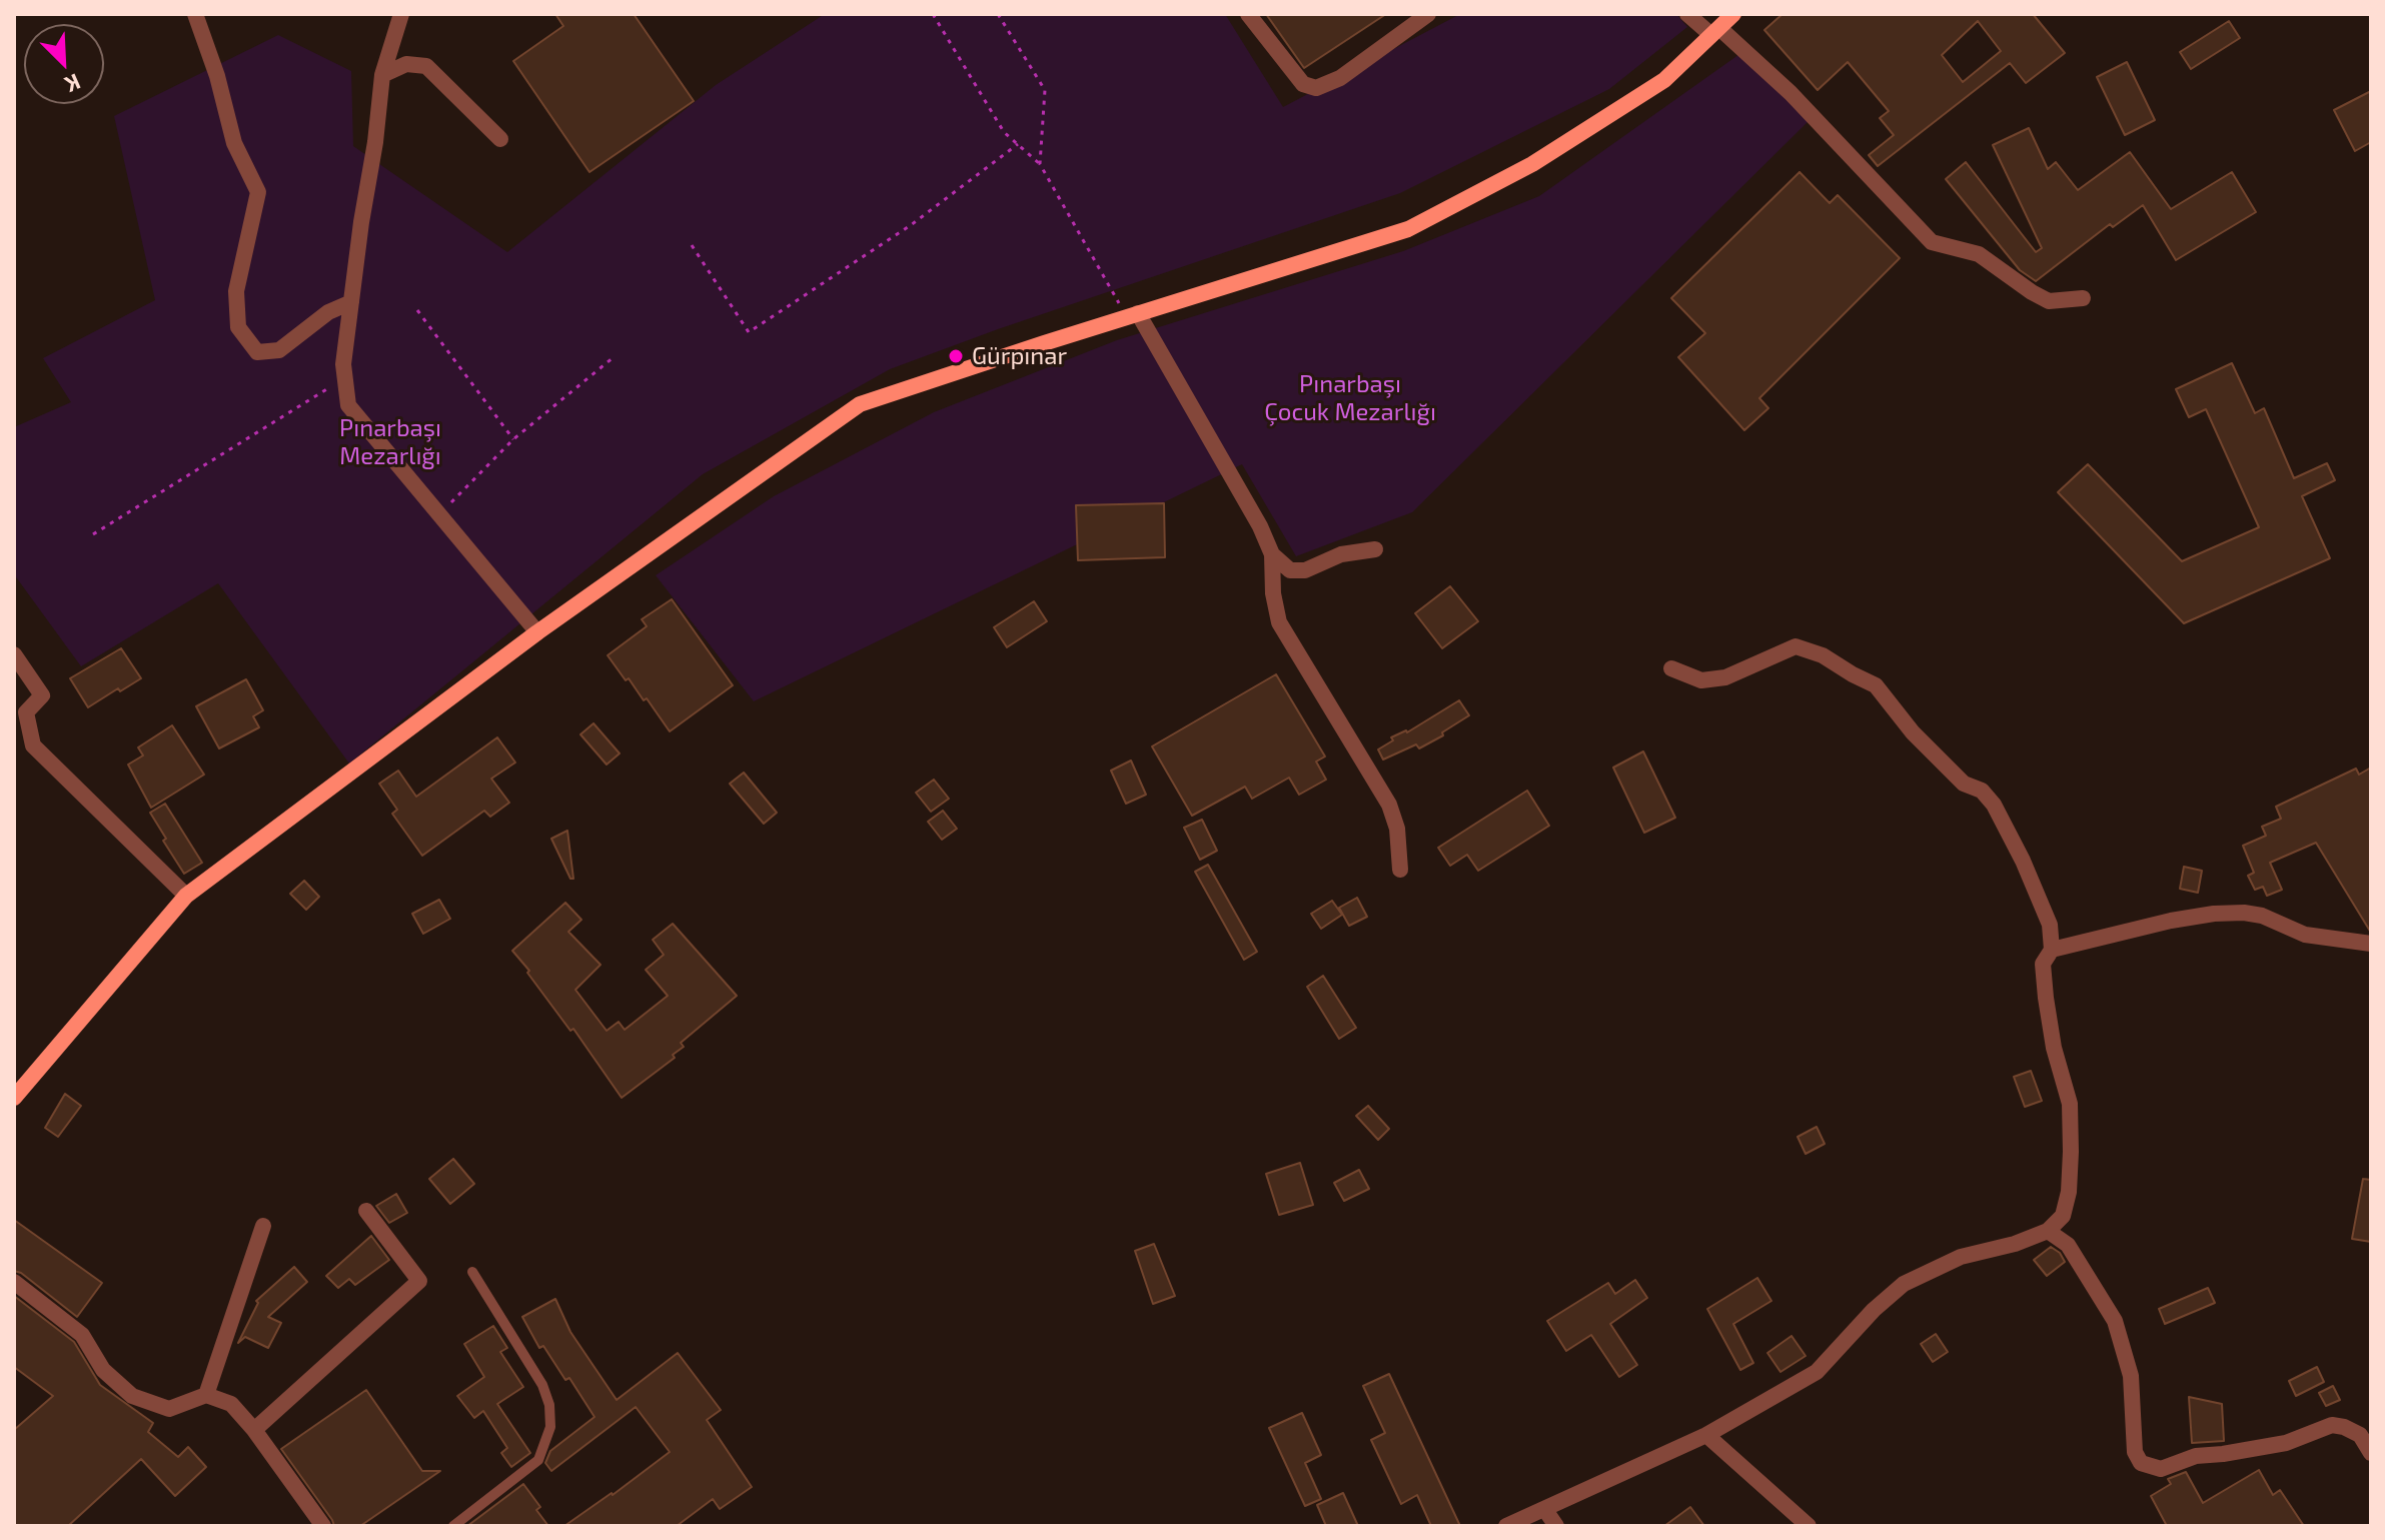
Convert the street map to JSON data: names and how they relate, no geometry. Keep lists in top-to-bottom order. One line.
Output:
{"parks":["Pınarbaşı Çocuk Mezarlığı","Pınarbaşı Mezarlığı"],"places":["Gürpınar"],"north":"bottom right"}
